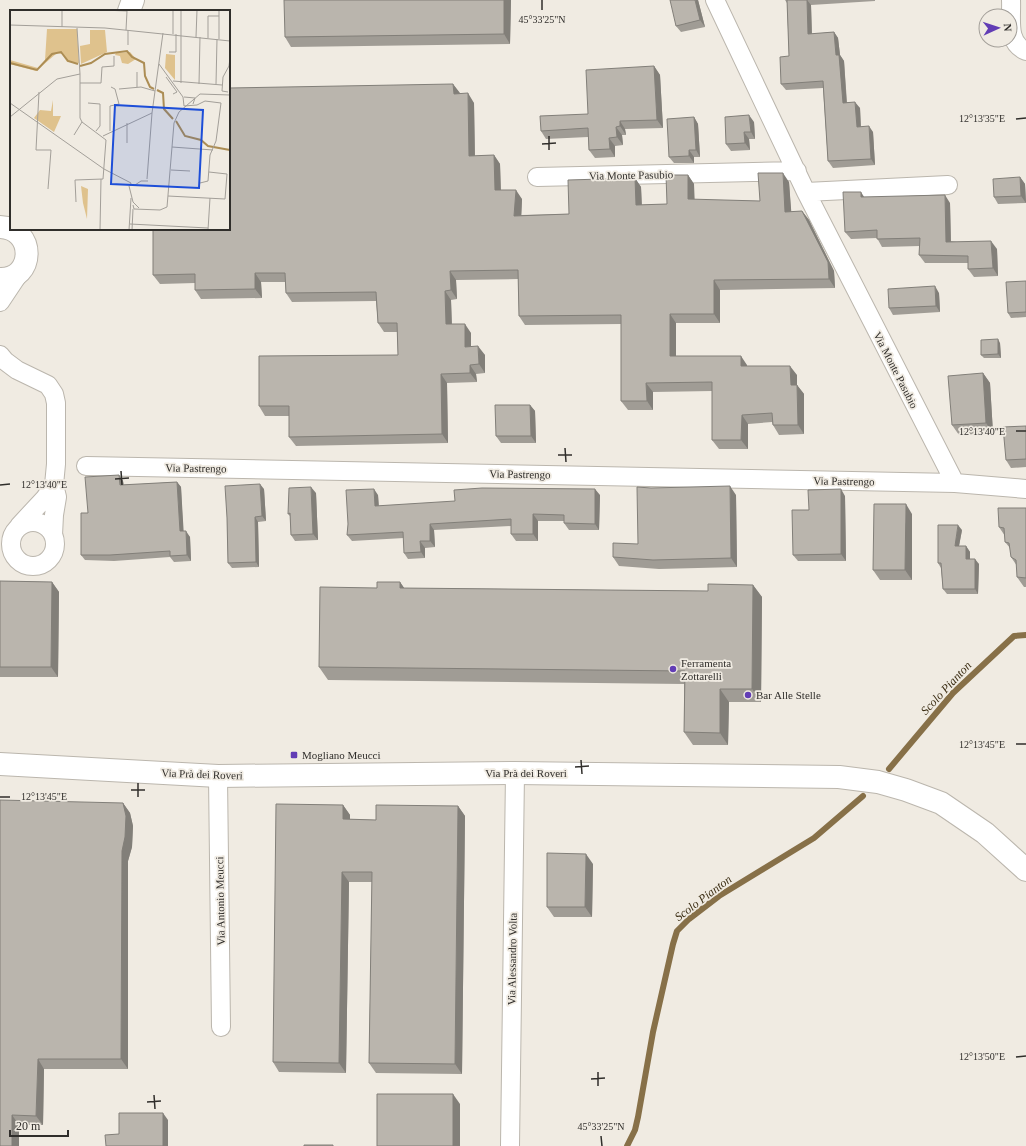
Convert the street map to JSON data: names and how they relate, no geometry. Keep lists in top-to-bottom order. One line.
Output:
{"streets":{"main road":["Via Prà dei Roveri"],"street":["Via Monte Pasubio","Via Pastrengo","Via Antonio Meucci","Via Alessandro Volta"]},"crossings":[["Via Monte Pasubio","Via Pastrengo"],["Via Prà dei Roveri","Via Antonio Meucci"],["Via Prà dei Roveri","Via Alessandro Volta"]],"water":["Scolo Pianton"],"places":{"other":["Ferramenta Zottarelli","Bar Alle Stelle"],"transit":["Mogliano Meucci"]},"scale_bar":"20 m","north":"right","coordinates":["45°33'25\"N","12°13'35\"E","12°13'40\"E","12°13'45\"E","12°13'50\"E"]}
